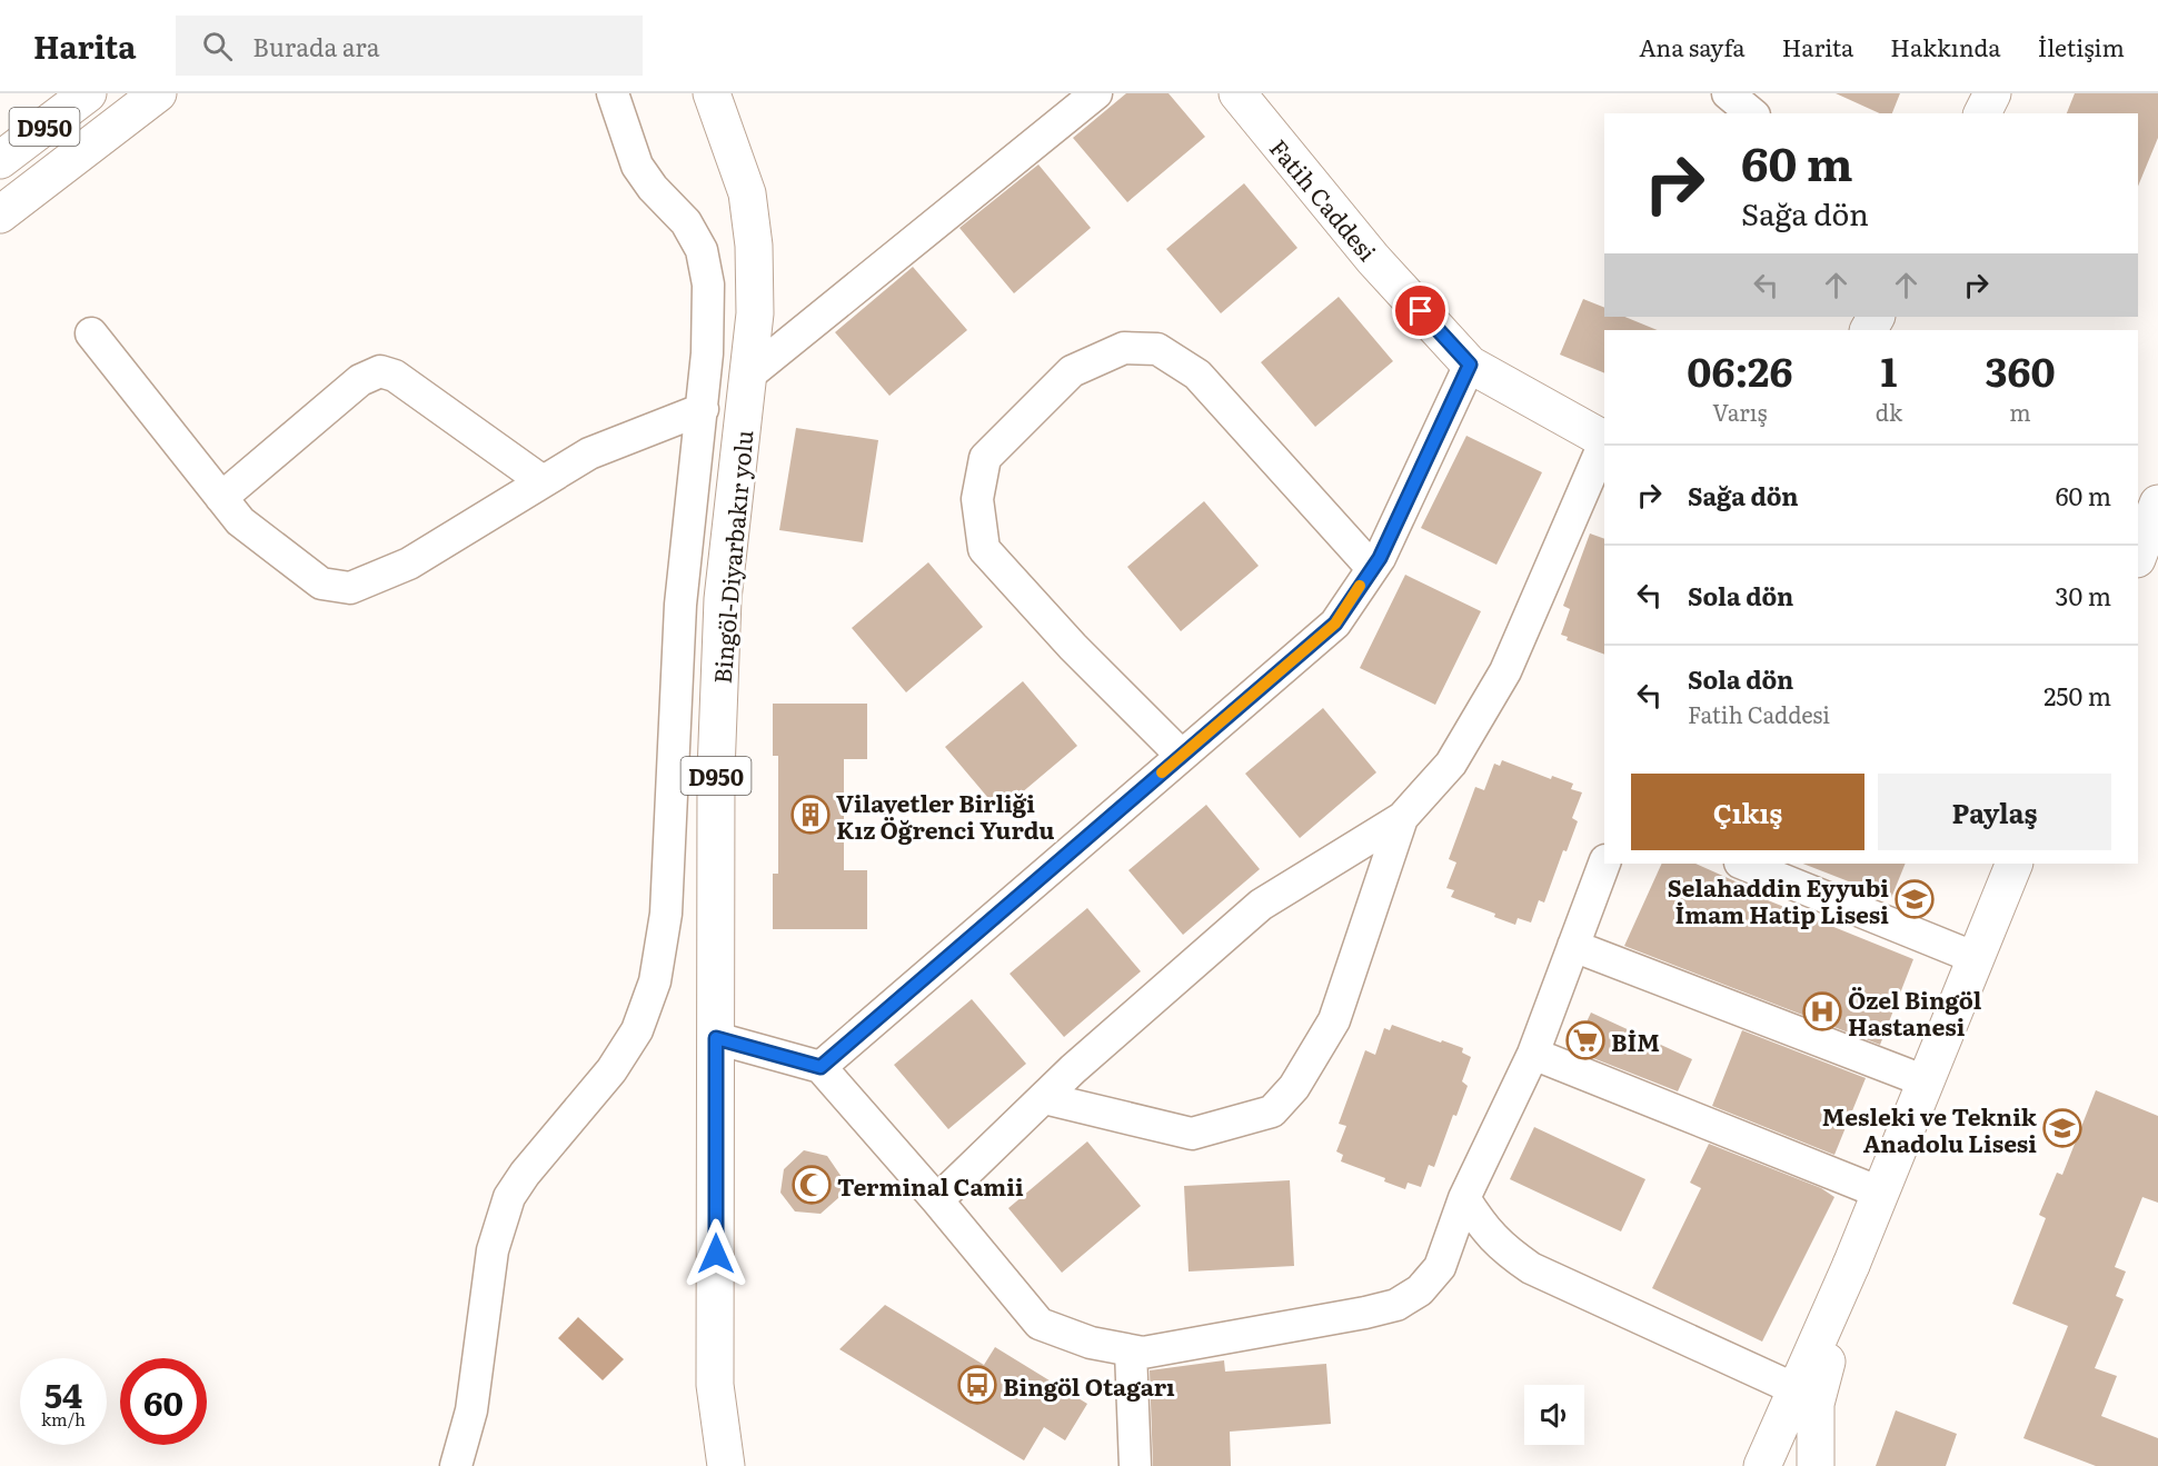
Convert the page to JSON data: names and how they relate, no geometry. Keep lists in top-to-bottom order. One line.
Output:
{"streets":{"main road":["D950","Fatih Caddesi","Bingöl-Diyarbakır yolu"]},"places":{"building":["Vilayetler Birliği Kız Öğrenci Yurdu"],"school or university":["Selahaddin Eyyubi İmam Hatip Lisesi","Mesleki ve Teknik Anadolu Lisesi"],"hospital":["Özel Bingöl Hastanesi"],"supermarket":["BİM"],"mosque":["Terminal Camii"],"bus stop":["Bingöl Otagarı"]},"page":{"header":"Harita","search":"Burada ara","nav":["Ana sayfa","Harita","Hakkında","İletişim"],"turn":["60 m","Sağa dön"],"eta":["06:26","Varış","1","dk","360","m"],"list":[{"name":"Sağa dön","value":"60 m"},{"name":"Sola dön","value":"30 m"},{"name":"Sola dön","note":"Fatih Caddesi","value":"250 m"}],"buttons":["Çıkış","Paylaş"],"speed":"54 km/h","limit":"60"}}
